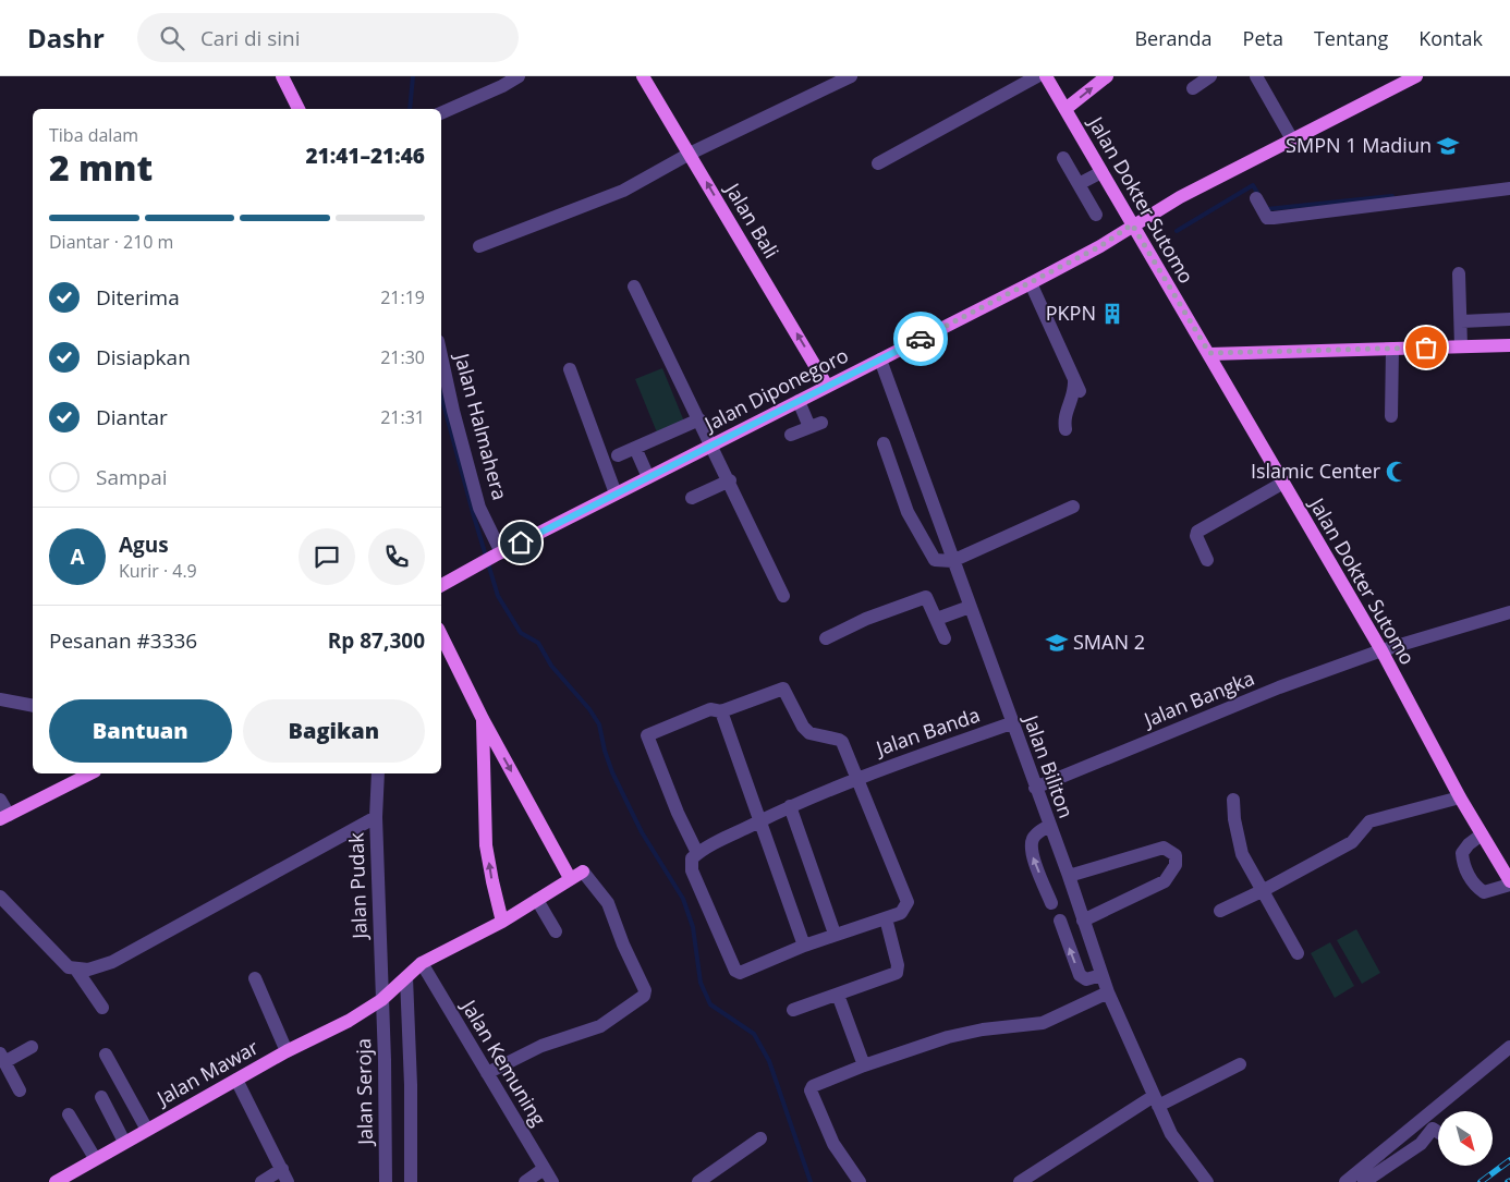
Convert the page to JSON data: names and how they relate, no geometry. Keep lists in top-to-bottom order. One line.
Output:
{"streets":{"main road":["Jalan Dokter Sutomo","Jalan Bali","Jalan Diponegoro","Jalan Mawar"],"street":["Jalan Halmahera","Jalan Bangka","Jalan Banda","Jalan Biliton","Jalan Pudak","Jalan Kemuning","Jalan Seroja"]},"crossings":[["Jalan Dokter Sutomo","Jalan Diponegoro"],["Jalan Dokter Sutomo","Jalan Bangka"],["Jalan Bali","Jalan Diponegoro"],["Jalan Diponegoro","Jalan Halmahera"],["Jalan Diponegoro","Jalan Biliton"],["Jalan Bangka","Jalan Biliton"],["Jalan Banda","Jalan Biliton"],["Jalan Pudak","Jalan Mawar"],["Jalan Pudak","Jalan Seroja"],["Jalan Kemuning","Jalan Mawar"],["Jalan Mawar","Jalan Seroja"]],"one_way":["Jalan Bali"],"places":{"school or university":["SMPN 1 Madiun","SMAN 2"],"building":["PKPN"],"mosque":["Islamic Center"]},"north":"bottom right","page":{"header":"Dashr","search":"Cari di sini","nav":["Beranda","Peta","Tentang","Kontak"],"heading":["2 mnt","Tiba dalam","21:41–21:46"],"panel":["Agus","Kurir · 4.9","Pesanan #3336","Rp 87,300"],"bar":"Diantar · 210 m","list":[["Diterima","21:19"],["Disiapkan","21:30"],["Diantar","21:31"],"Sampai"],"round":"A","buttons":["Bantuan","Bagikan"]}}
